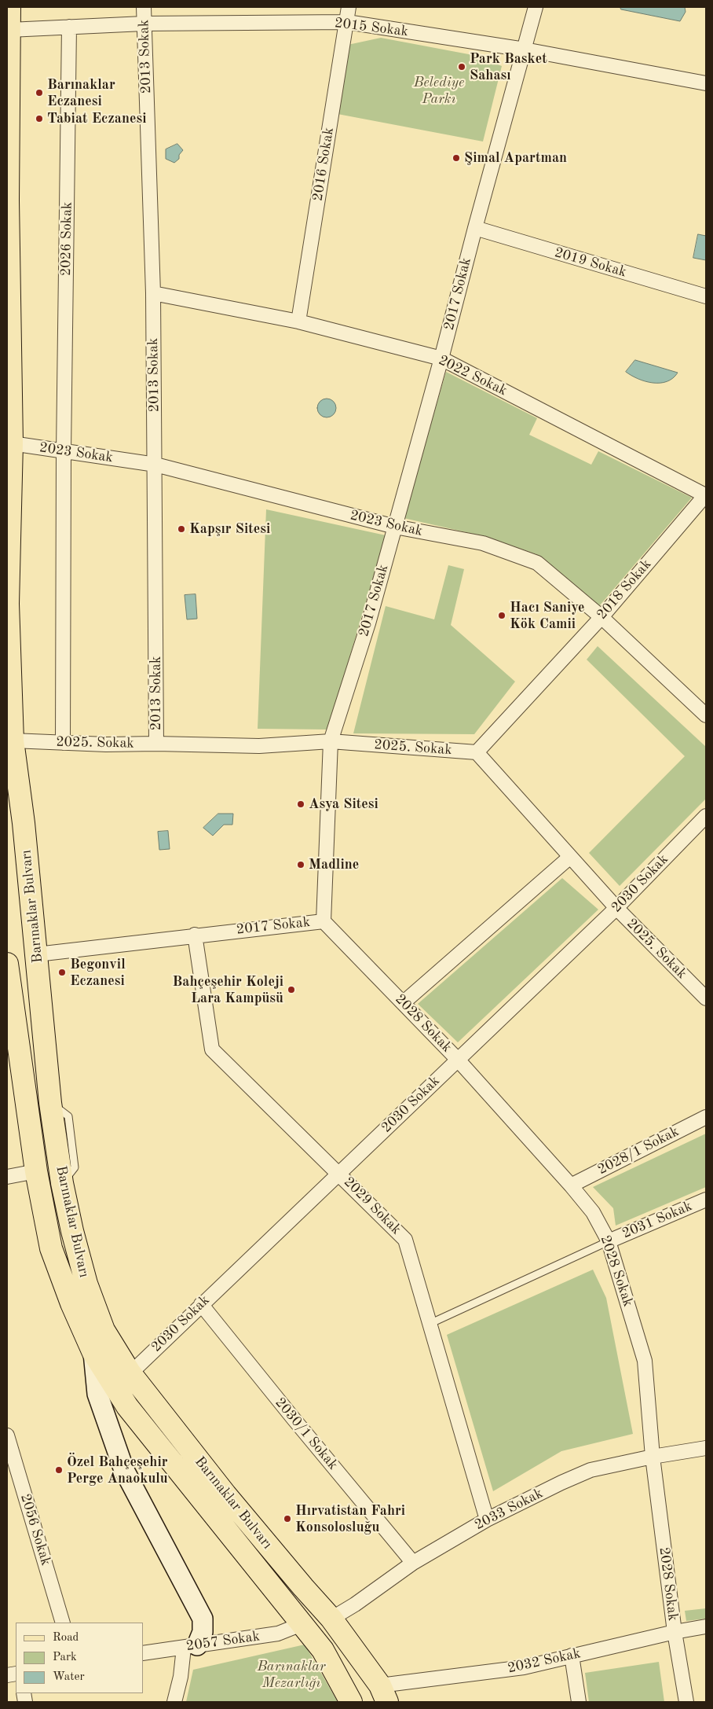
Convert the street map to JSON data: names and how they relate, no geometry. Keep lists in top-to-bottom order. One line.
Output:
{"streets":{"main road":["Barınaklar Bulvarı"],"street":["2015 Sokak","2013 Sokak","2016 Sokak","2026 Sokak","2019 Sokak","2017 Sokak","2022 Sokak","2023 Sokak","2018 Sokak","2025. Sokak","2030 Sokak","2028 Sokak","2028/1 Sokak","2029 Sokak","2031 Sokak","2030/1 Sokak","2033 Sokak","2056 Sokak","2057 Sokak","2032 Sokak"]},"crossings":[["2015 Sokak","2013 Sokak"],["2015 Sokak","2016 Sokak"],["2015 Sokak","2026 Sokak"],["2015 Sokak","2017 Sokak"],["2015 Sokak","Barınaklar Bulvarı"],["2013 Sokak","2022 Sokak"],["2013 Sokak","2023 Sokak"],["2013 Sokak","2025. Sokak"],["2016 Sokak","2022 Sokak"],["2026 Sokak","2023 Sokak"],["2026 Sokak","2025. Sokak"],["2019 Sokak","2017 Sokak"],["2017 Sokak","2022 Sokak"],["2017 Sokak","2023 Sokak"],["2017 Sokak","2025. Sokak"],["2017 Sokak","Barınaklar Bulvarı"],["2017 Sokak","2028 Sokak"],["2017 Sokak","2029 Sokak"],["2022 Sokak","2018 Sokak"],["2023 Sokak","2018 Sokak"],["2023 Sokak","Barınaklar Bulvarı"],["2018 Sokak","2025. Sokak"],["2025. Sokak","2030 Sokak"],["2025. Sokak","Barınaklar Bulvarı"],["2030 Sokak","Barınaklar Bulvarı"],["2030 Sokak","2028 Sokak"],["2030 Sokak","2029 Sokak"],["2030 Sokak","2030/1 Sokak"],["Barınaklar Bulvarı","2033 Sokak"],["Barınaklar Bulvarı","2057 Sokak"],["Barınaklar Bulvarı","2032 Sokak"],["2028 Sokak","2028/1 Sokak"],["2028 Sokak","2031 Sokak"],["2028 Sokak","2033 Sokak"],["2028 Sokak","2032 Sokak"],["2029 Sokak","2033 Sokak"],["2030/1 Sokak","2033 Sokak"]],"parks":["Belediye Parkı","Barınaklar Mezarlığı"],"places":["Park Basket Sahası","Barınaklar Eczanesi","Tabiat Eczanesi","Şimal Apartman","Kapşır Sitesi","Hacı Saniye Kök Camii","Asya Sitesi","Madline","Begonvil Eczanesi","Bahçeşehir Koleji Lara Kampüsü","Özel Bahçeşehir Perge Anaokulu","Hırvatistan Fahri Konsolosluğu"],"legend":["Road","Park","Water"]}
